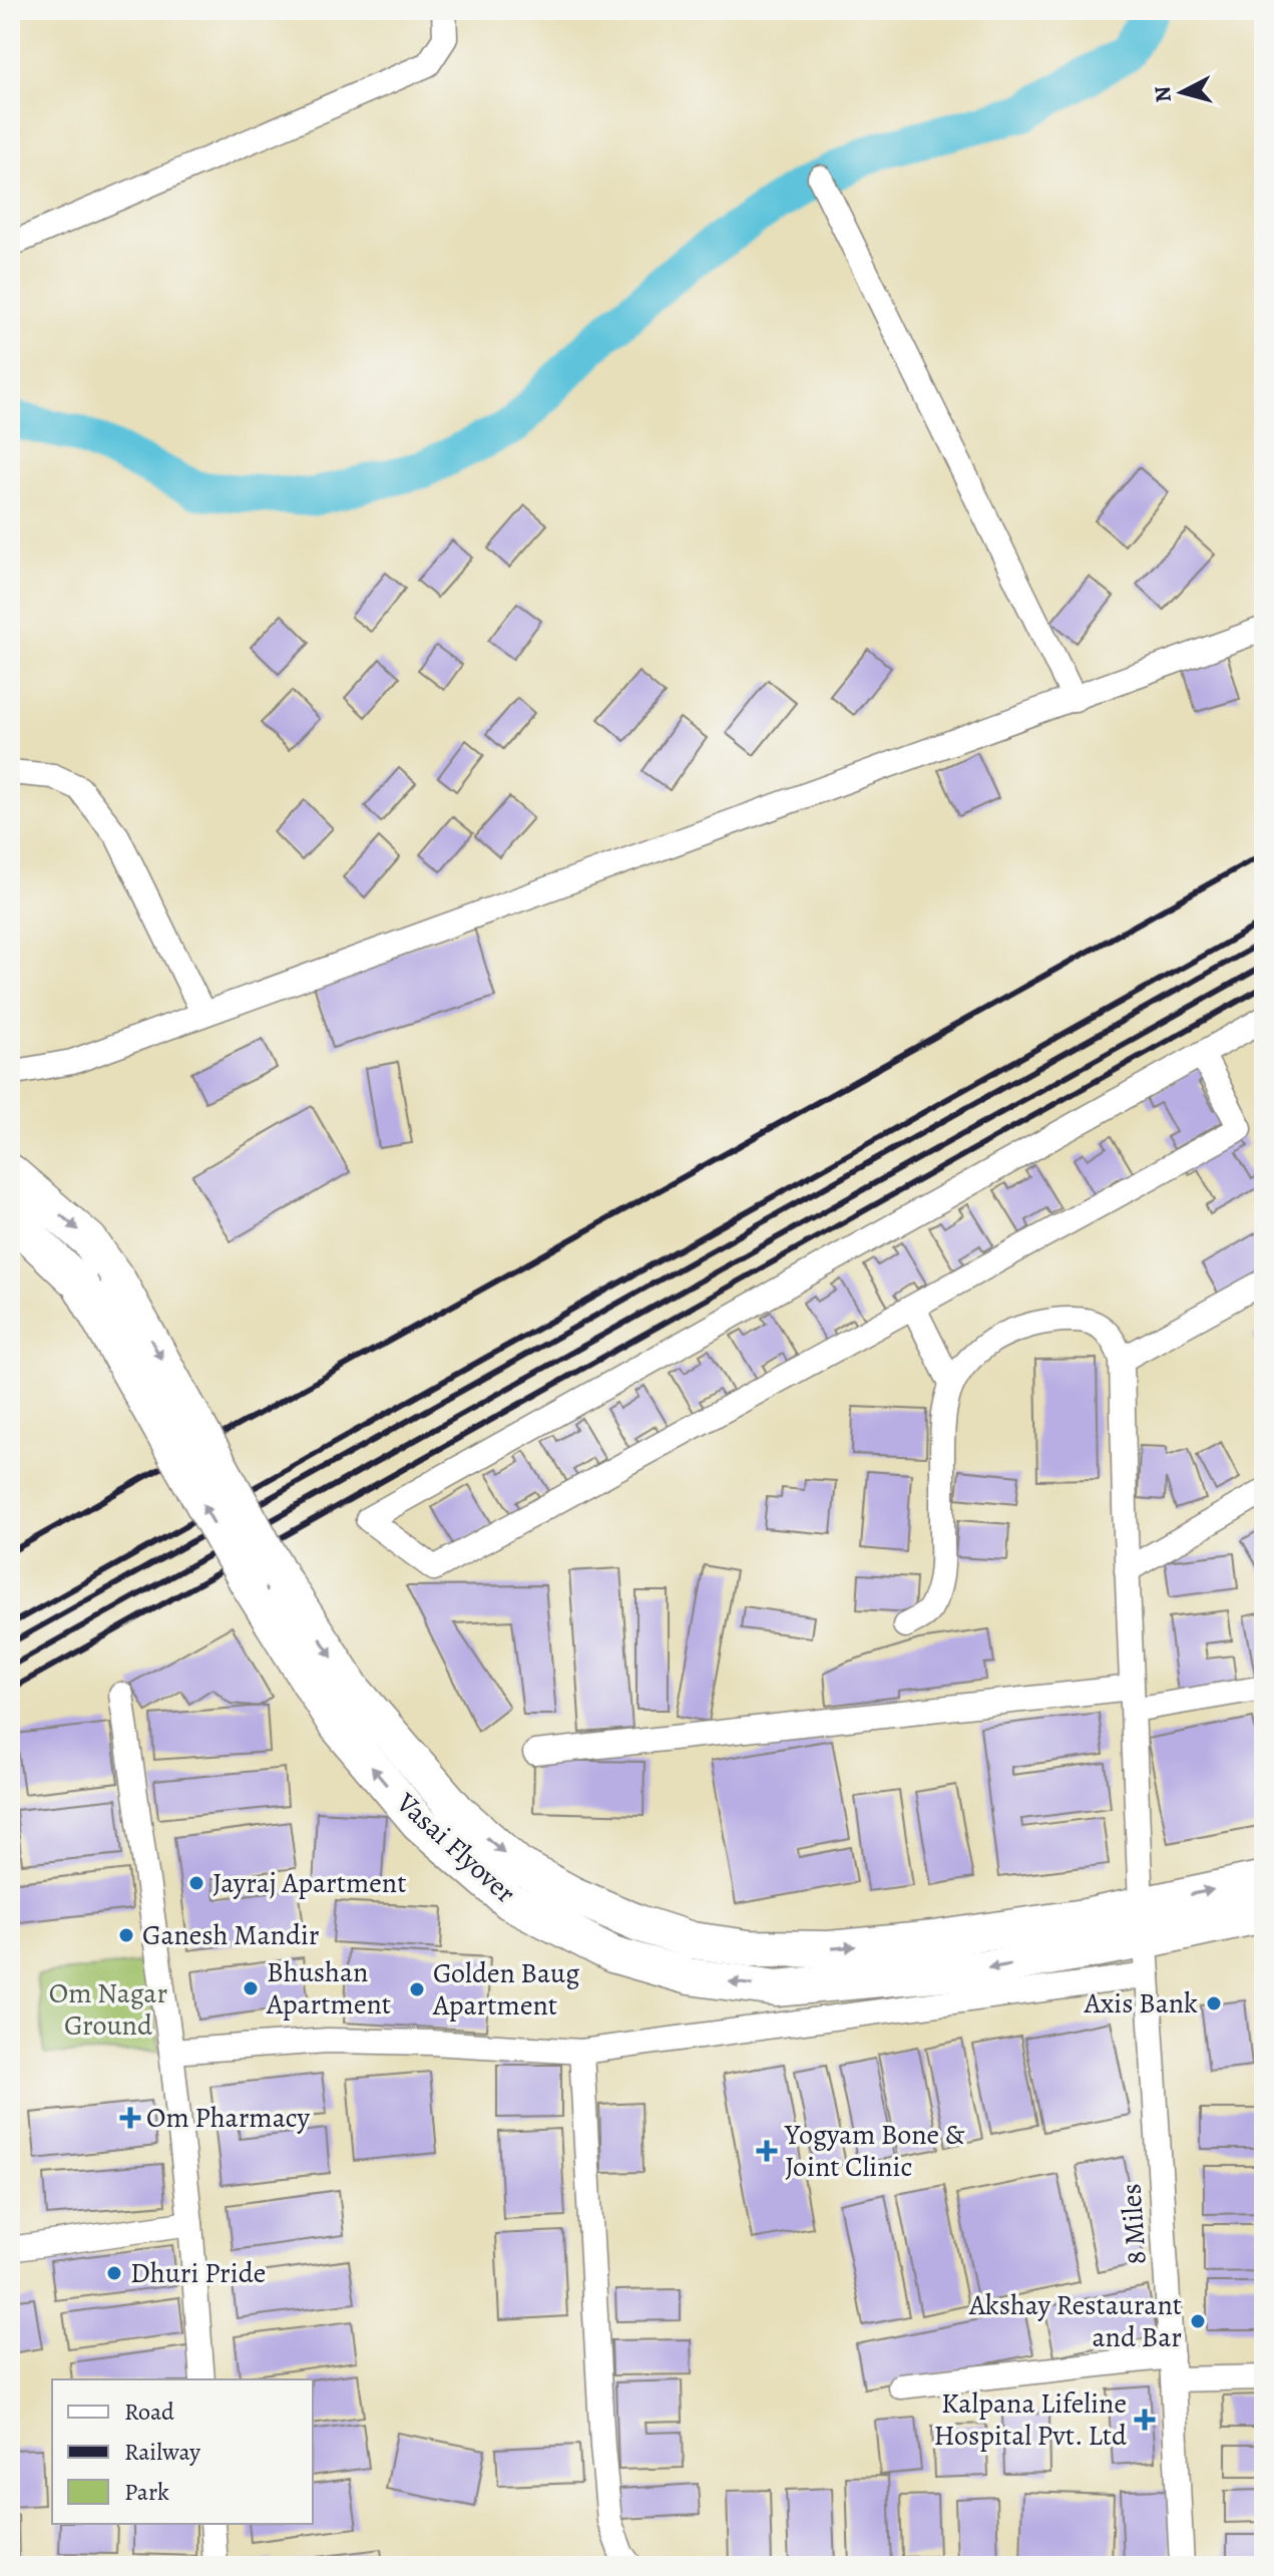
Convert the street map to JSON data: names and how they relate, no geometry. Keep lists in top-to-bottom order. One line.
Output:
{"streets":{"main road":["Vasai Flyover"],"street":["8 Miles"]},"crossings":[["Vasai Flyover","8 Miles"]],"parks":["Om Nagar Ground"],"places":{"other":["Jayraj Apartment","Ganesh Mandir","Bhushan Apartment","Golden Baug Apartment","Axis Bank","Dhuri Pride","Akshay Restaurant and Bar"],"health":["Om Pharmacy","Yogyam Bone & Joint Clinic","Kalpana Lifeline Hospital Pvt. Ltd"]},"legend":["Road","Railway","Park"],"north":"left"}
